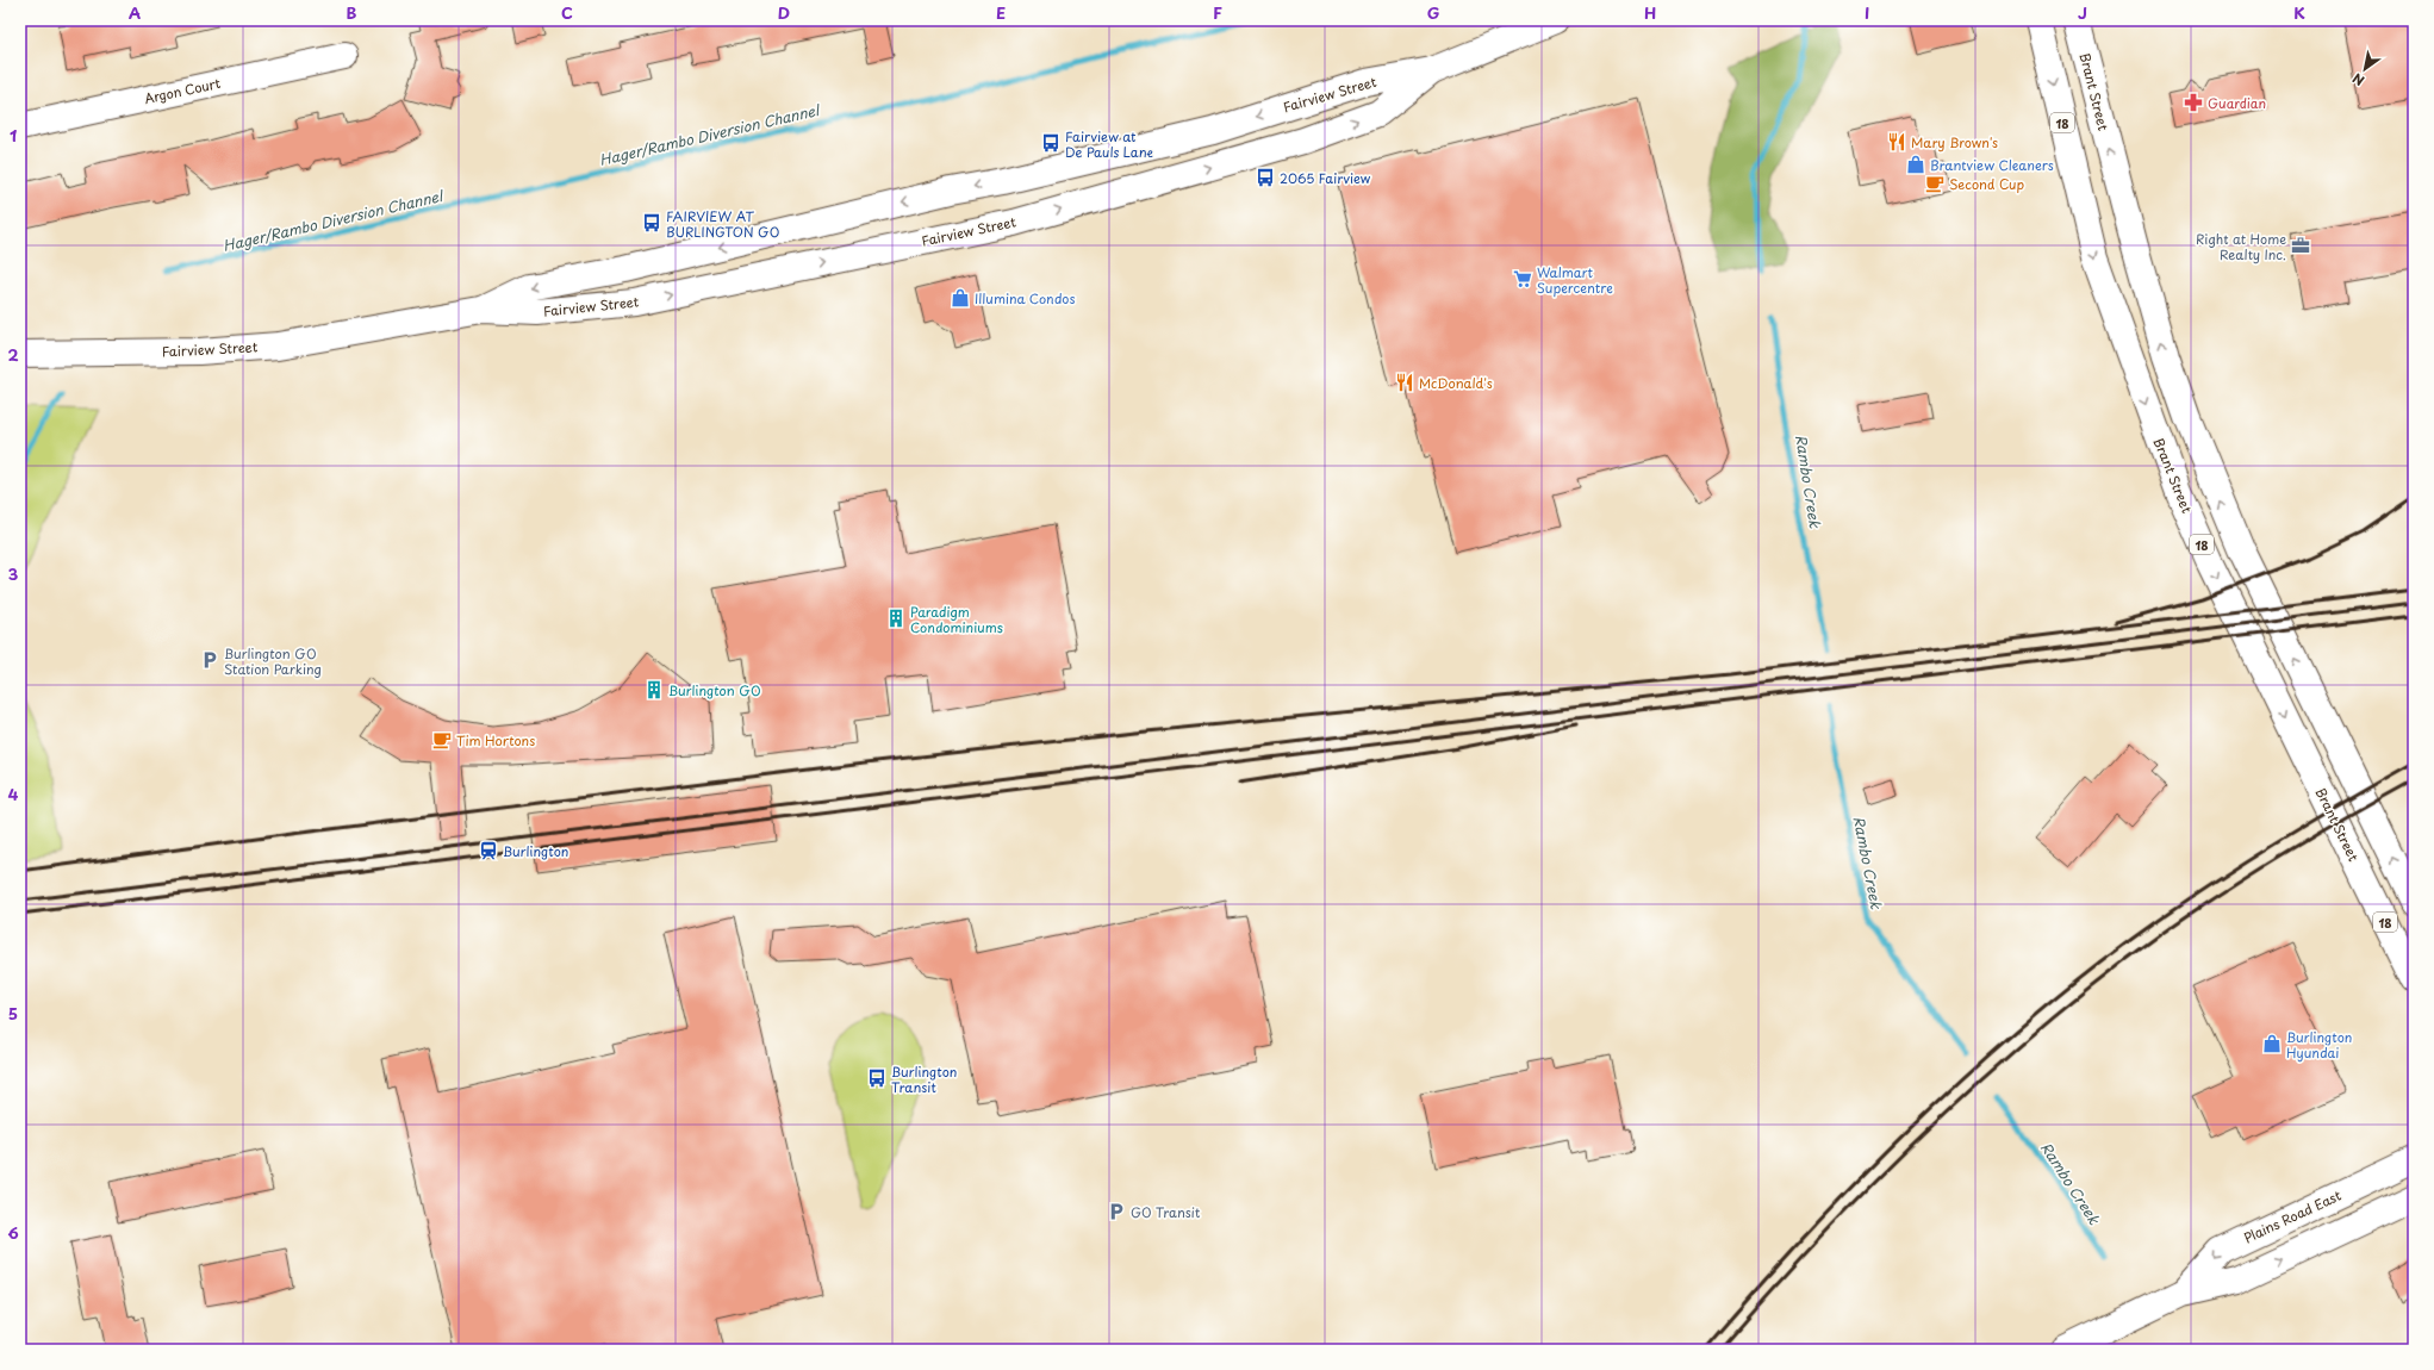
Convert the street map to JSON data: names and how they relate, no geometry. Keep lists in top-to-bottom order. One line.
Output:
{"streets":{"main road":["Argon Court","Brant Street","Fairview Street","18","Plains Road East"]},"water":["Hager/Rambo Diversion Channel","Rambo Creek"],"places":{"pharmacy":["Guardian"],"restaurant":["Mary Brown's","McDonald's"],"bus stop":["Fairview at De Pauls Lane","2065 Fairview","FAIRVIEW AT BURLINGTON GO","Burlington Transit"],"shop":["Brantview Cleaners","Illumina Condos","Burlington Hyundai"],"cafe":["Second Cup","Tim Hortons"],"office":["Right at Home Realty Inc."],"supermarket":["Walmart Supercentre"],"building":["Paradigm Condominiums","Burlington GO"],"parking":["Burlington GO Station Parking","GO Transit"],"station":["Burlington"]},"north":"bottom left","grid":{"columns":["A","B","C","D","E","F","G","H","I","J","K"],"rows":["1","2","3","4","5","6"]}}
